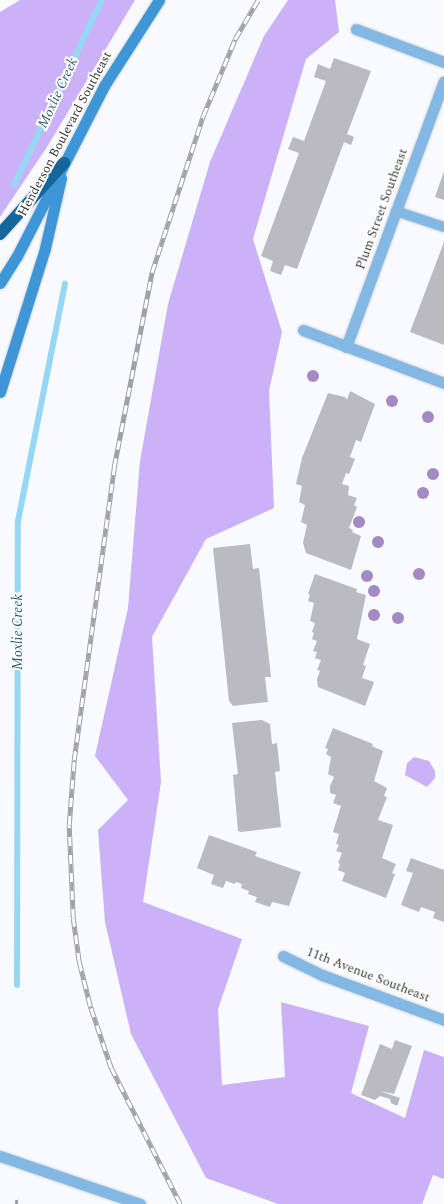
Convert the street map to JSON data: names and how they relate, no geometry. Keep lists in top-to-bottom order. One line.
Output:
{"streets":{"main road":["Henderson Boulevard Southeast"],"street":["Plum Street Southeast","11th Avenue Southeast"]},"water":["Moxlie Creek"]}
